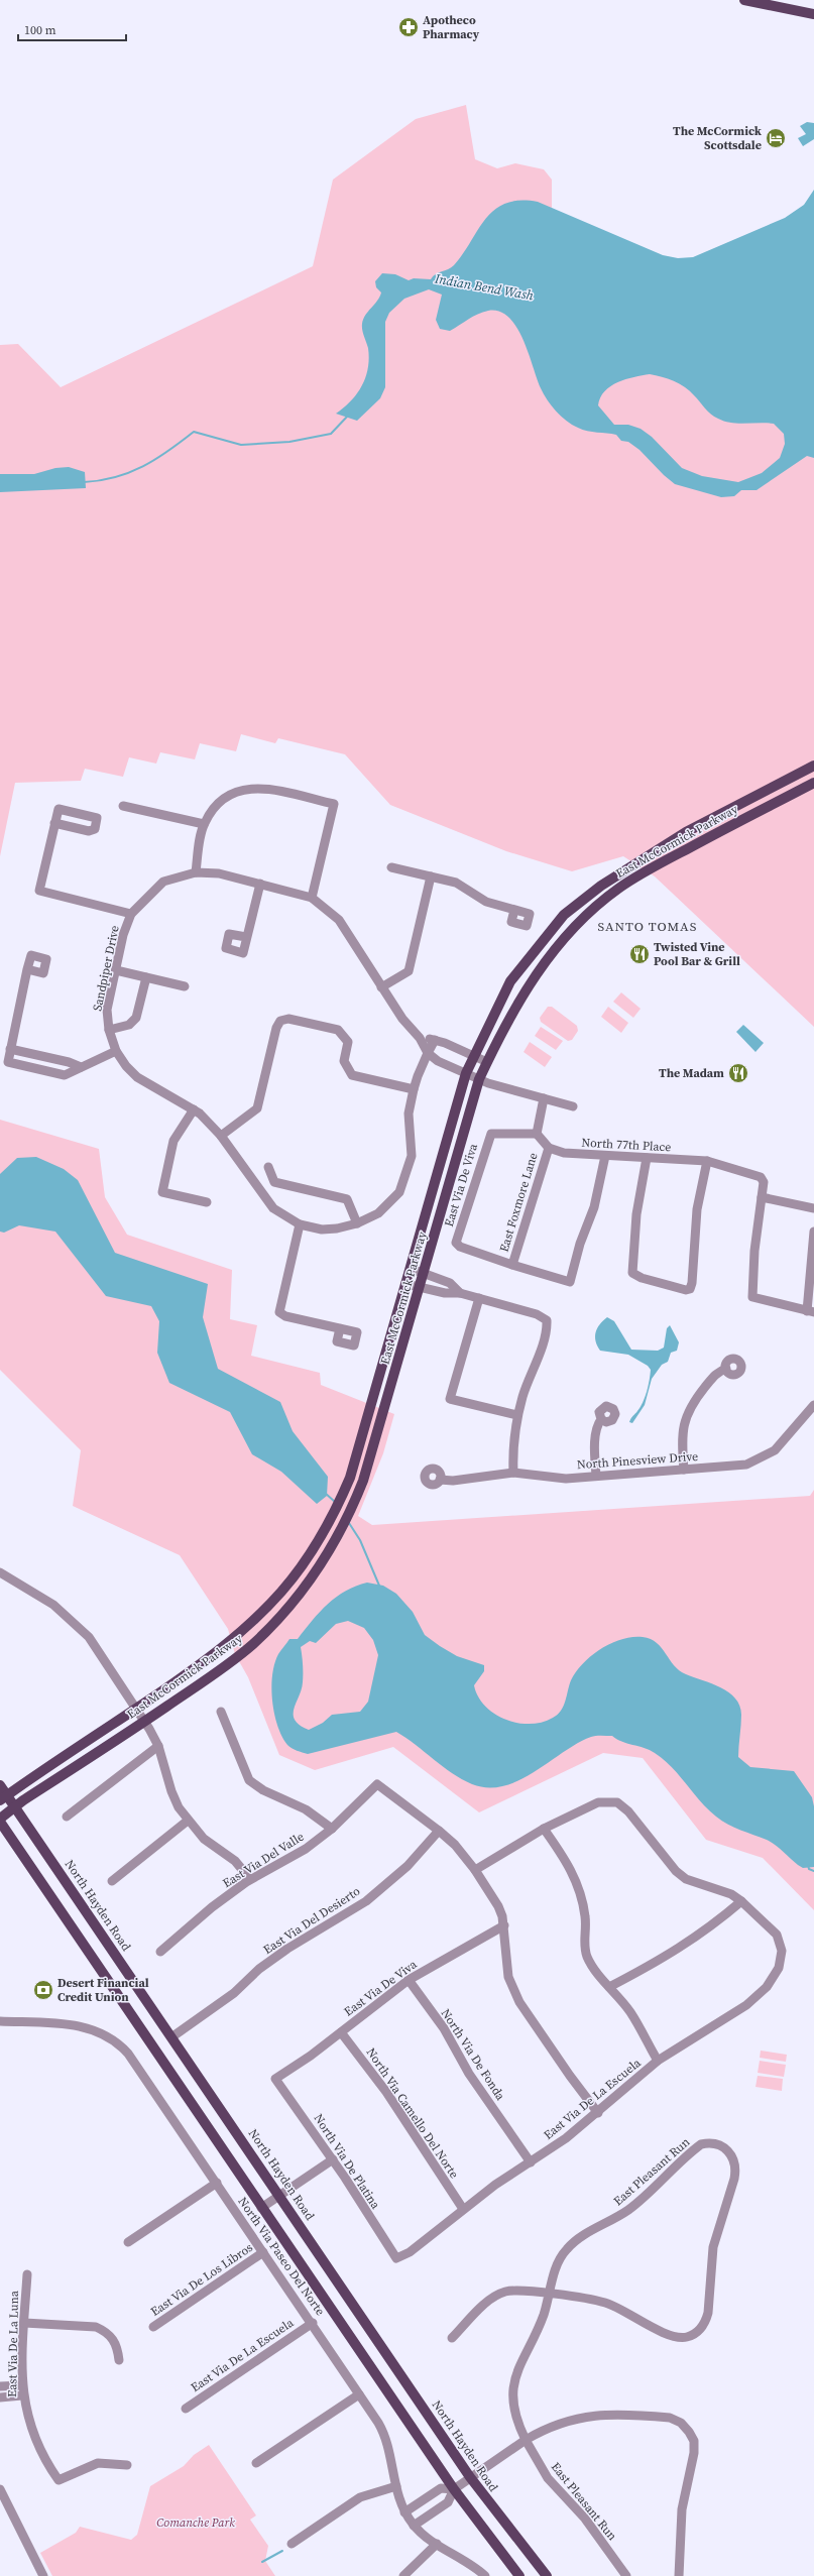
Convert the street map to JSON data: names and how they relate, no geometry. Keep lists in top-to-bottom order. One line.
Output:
{"streets":{"main road":["East McCormick Parkway","North Hayden Road"],"street":["Sandpiper Drive","North 77th Place","East Via De Viva","East Foxmore Lane","North Pinesview Drive","East Via Del Valle","East Via Del Desierto","North Via De Fonda","East Via De La Escuela","North Via Camello Del Norte","North Via De Platina","East Pleasant Run","North Via Paseo Del Norte","East Via De Los Libros","East Via De La Luna"]},"crossings":[["East McCormick Parkway","Sandpiper Drive"],["East McCormick Parkway","North Hayden Road"],["North 77th Place","East Foxmore Lane"],["East Via De Viva","East Foxmore Lane"],["East Via De Viva","North Via De Fonda"],["East Via De Viva","North Via Camello Del Norte"],["East Via De Viva","North Via De Platina"],["East Via Del Valle","East Via Del Desierto"],["North Hayden Road","East Via Del Desierto"],["North Via De Fonda","East Via De La Escuela"],["East Via De La Escuela","North Via Camello Del Norte"],["East Via De La Escuela","North Via De Platina"],["East Via De La Escuela","North Via Paseo Del Norte"],["North Via Paseo Del Norte","East Via De Los Libros"]],"districts":["SANTO TOMAS"],"water":["Indian Bend Wash"],"parks":["Comanche Park"],"places":{"pharmacy":["Apotheco Pharmacy"],"hotel":["The McCormick Scottsdale"],"restaurant":["Twisted Vine Pool Bar & Grill","The Madam"],"bank":["Desert Financial Credit Union"]},"scale_bar":"100 m"}
